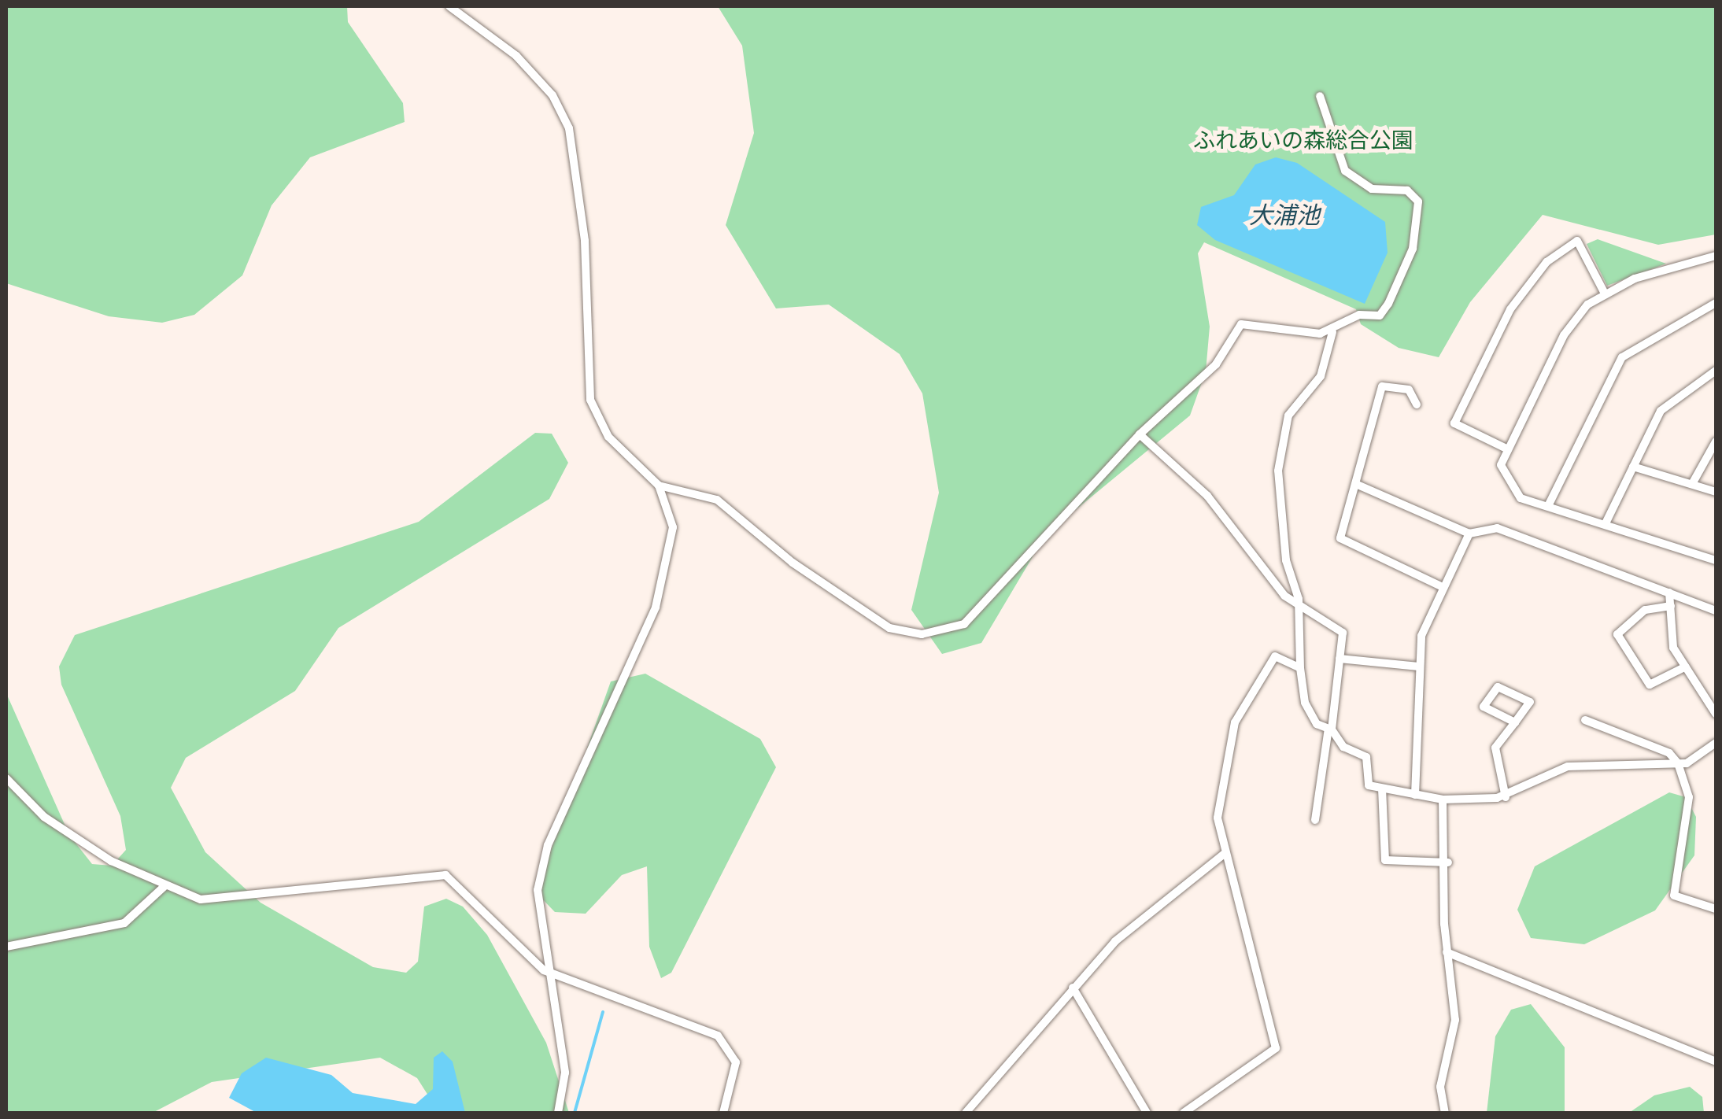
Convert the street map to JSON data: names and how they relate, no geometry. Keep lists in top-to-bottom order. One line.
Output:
{"water":["大浦池"],"parks":["ふれあいの森総合公園"]}
